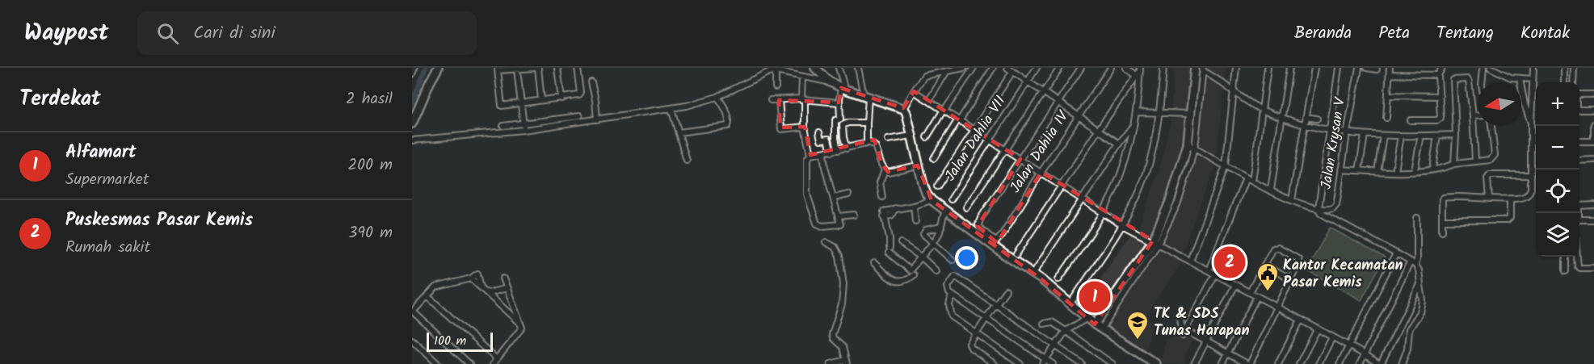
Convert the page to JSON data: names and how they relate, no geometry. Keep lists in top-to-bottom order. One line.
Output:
{"streets":{"street":["Jalan Dahlia VII","Jalan Krysan V","Jalan Dahlia IV"]},"places":{"public building":["Kantor Kecamatan Pasar Kemis"],"school or university":["TK & SDS Tunas Harapan"]},"scale_bar":"100 m","north":"left","page":{"header":"Waypost","search":"Cari di sini","nav":["Beranda","Peta","Tentang","Kontak"],"heading":["Terdekat","2 hasil"],"map_buttons":["+","−"],"list":[{"mark":"1","name":"Alfamart","note":"Supermarket","value":"200 m"},{"mark":"2","name":"Puskesmas Pasar Kemis","note":"Rumah sakit","value":"390 m"}],"pins":["2","1"],"scale":"100 m"}}
